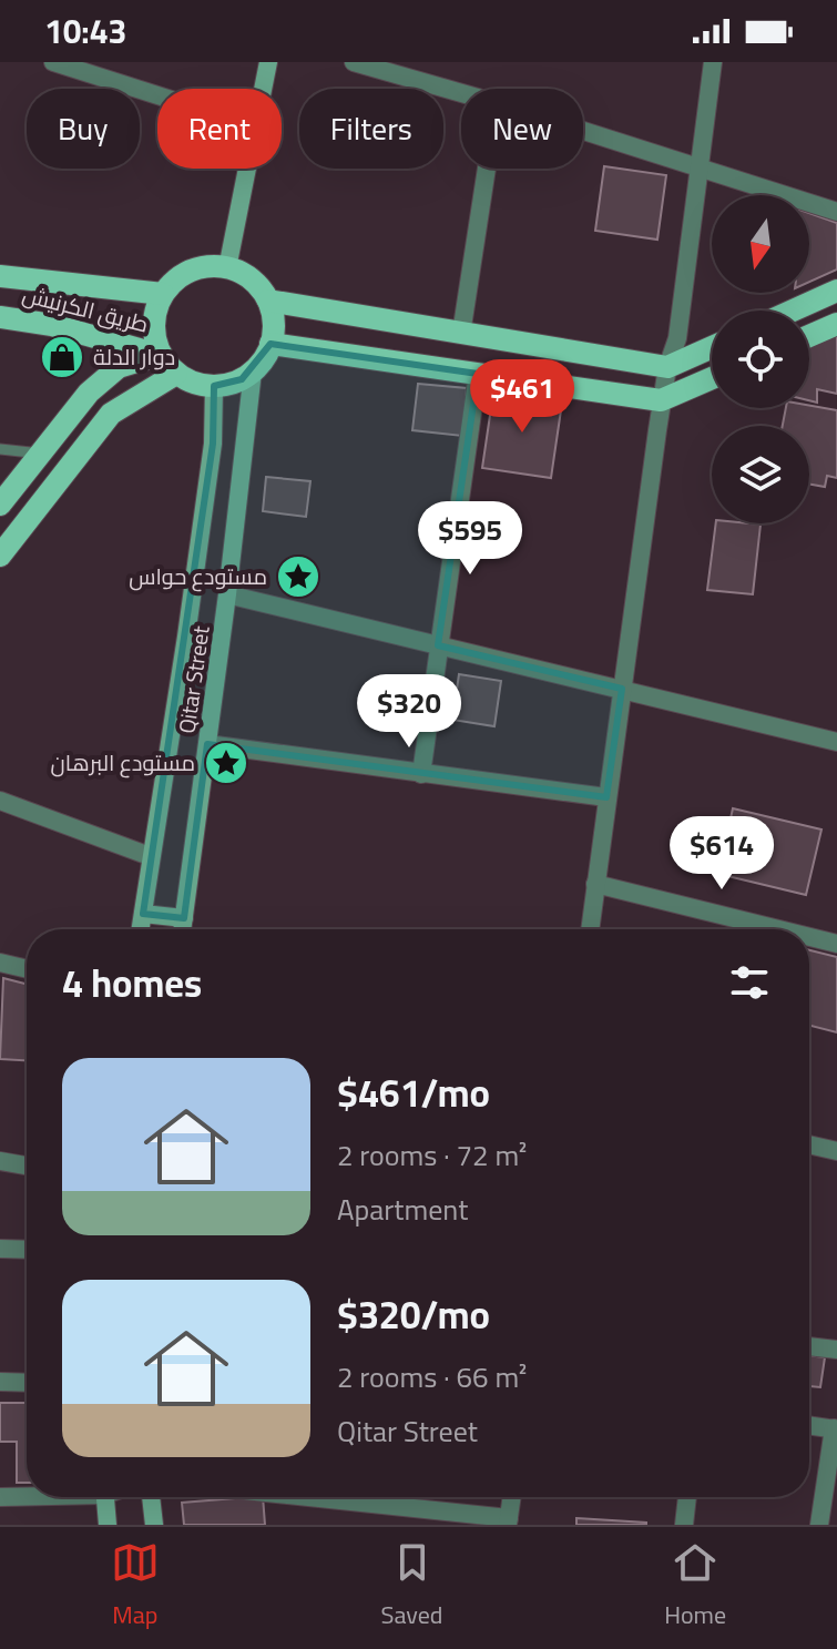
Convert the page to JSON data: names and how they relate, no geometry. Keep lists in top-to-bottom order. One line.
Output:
{"streets":{"main road":["طريق الكرنيش","Qitar Street"]},"crossings":[["طريق الكرنيش","Qitar Street"]],"places":{"shop":["دوار الدلة"],"place":["مستودع حواس","مستودع البرهان"]},"north":"bottom","page":{"status":"10:43","chip":["Buy","Rent","Filters","New"],"price":["$461","$595","$320","$614"],"heading":"4 homes","list":[{"name":"$461/mo","note":"2 rooms · 72 m² · Apartment"},{"name":"$320/mo","note":"2 rooms · 66 m² · Qitar Street"}],"tabs":["Map","Saved","Home"]}}
